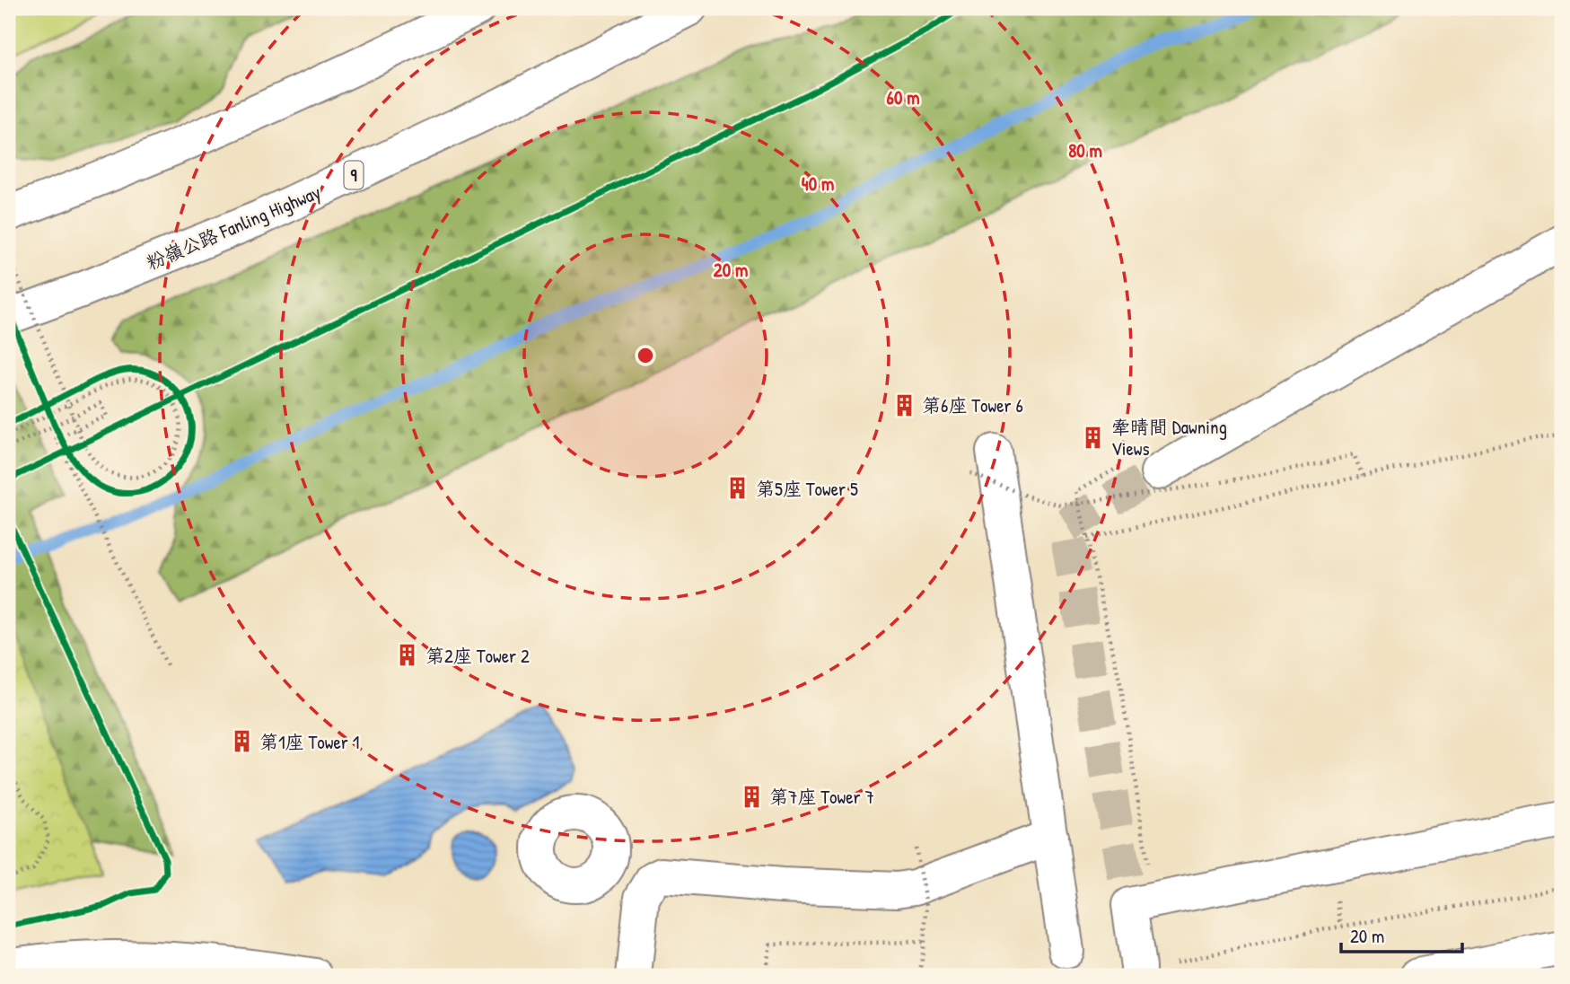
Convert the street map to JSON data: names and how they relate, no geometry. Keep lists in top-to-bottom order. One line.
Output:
{"streets":{"main road":["9","粉嶺公路 Fanling Highway"]},"places":{"building":["第6座 Tower 6","牽晴間 Dawning Views","第5座 Tower 5","第2座 Tower 2","第1座 Tower 1","第7座 Tower 7"]},"scale_bar":"20 m","rings":["60 m","80 m","40 m","20 m"]}
